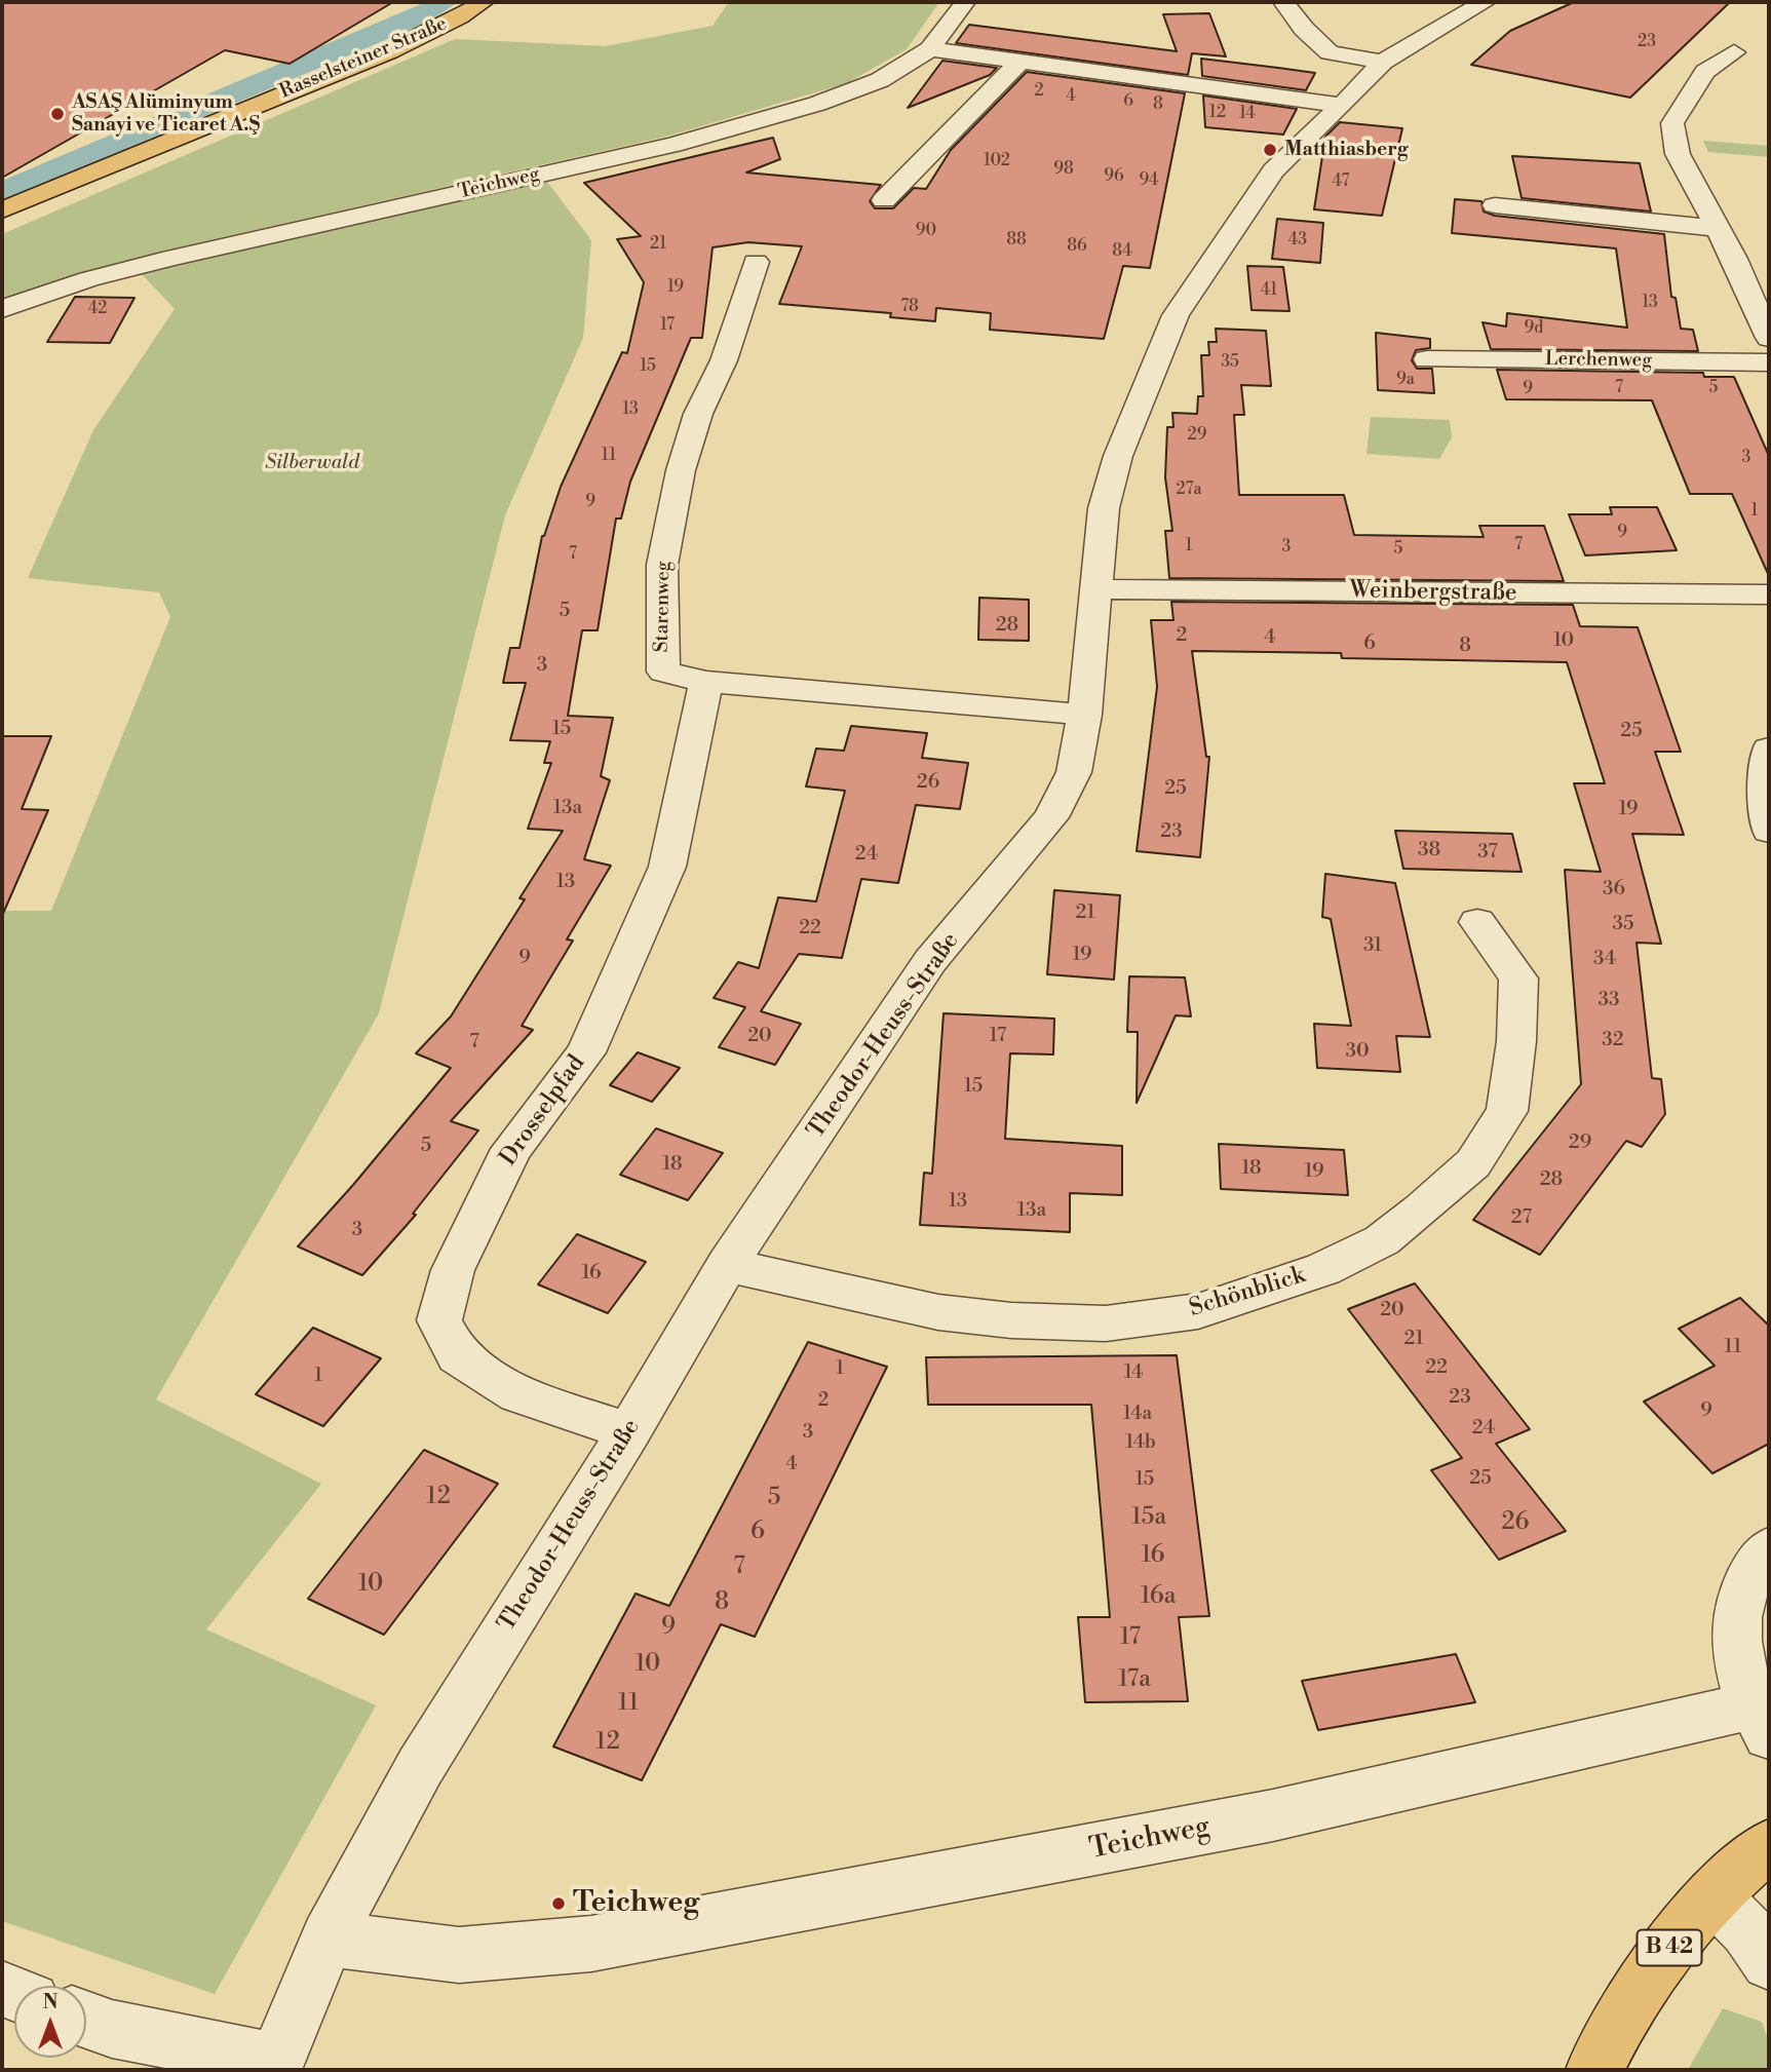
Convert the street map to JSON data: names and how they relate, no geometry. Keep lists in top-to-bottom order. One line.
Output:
{"streets":{"main road":["Rasselsteiner Straße","B 42"],"street":["Teichweg","Lerchenweg","Weinbergstraße","Starenweg","Theodor-Heuss-Straße","Drosselpfad","Schönblick"]},"crossings":[["Teichweg","Theodor-Heuss-Straße"],["Weinbergstraße","Theodor-Heuss-Straße"],["Starenweg","Theodor-Heuss-Straße"],["Starenweg","Drosselpfad"],["Theodor-Heuss-Straße","Drosselpfad"],["Theodor-Heuss-Straße","Schönblick"]],"parks":["Silberwald"],"places":["ASAŞ Alüminyum Sanayi ve Ticaret A.Ş","Matthiasberg","Teichweg"],"house_numbers":["23","2","4","6","8","12","14","102","98","96","94","47","90","88","43","21","86","84","19","41","13","78","42","17","9d","35","15","9a","7","5","9","13","29","11","3","27a","9","1","9","7","1","3","5","7","5","28","2","4","10","6","8","3","15","25","26","25","13a","19","23","38","37","24","13","36","21","35","22","31","19","9","34","33","20","17","32","7","30","15","29","5","18","18","19","28","13","13a","27","3","16","20","21","11","22","1","14","1","23","2","9","14a","24","3","14b","4","25","15","12","5","15a","26","6","16","7","10","16a","8","9","17","10","17a","11","12"],"north":"top"}
